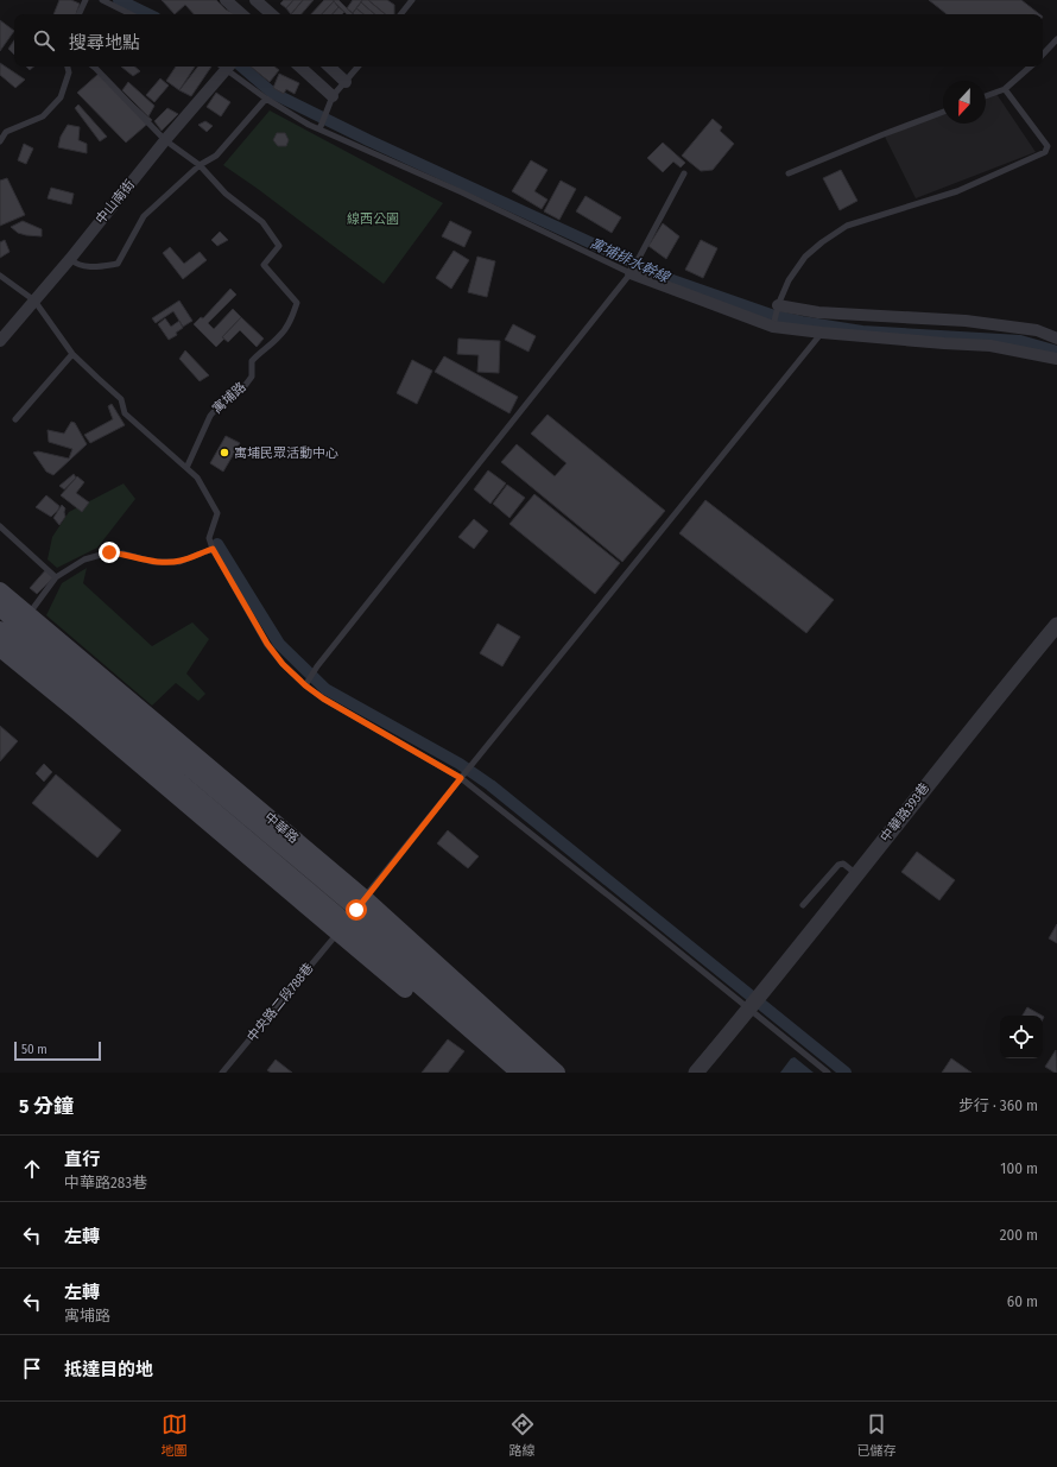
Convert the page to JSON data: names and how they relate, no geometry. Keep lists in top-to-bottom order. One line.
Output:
{"streets":{"main road":["中華路"],"street":["中山南街","中華路393巷"],"lane":["寓埔路","中央路二段788巷"]},"crossings":[["中山南街","寓埔路"],["中華路","中央路二段788巷"]],"water":["寓埔排水幹線"],"parks":["線西公園"],"places":["寓埔民眾活動中心"],"scale_bar":"50 m","north":"bottom","page":{"search":"搜尋地點","scale":"50 m","heading":["5 分鐘","步行 · 360 m"],"list":[["直行","中華路283巷","100 m"],["左轉","200 m"],["左轉","寓埔路","60 m"],"抵達目的地"],"nav":["地圖","路線","已儲存"]}}
